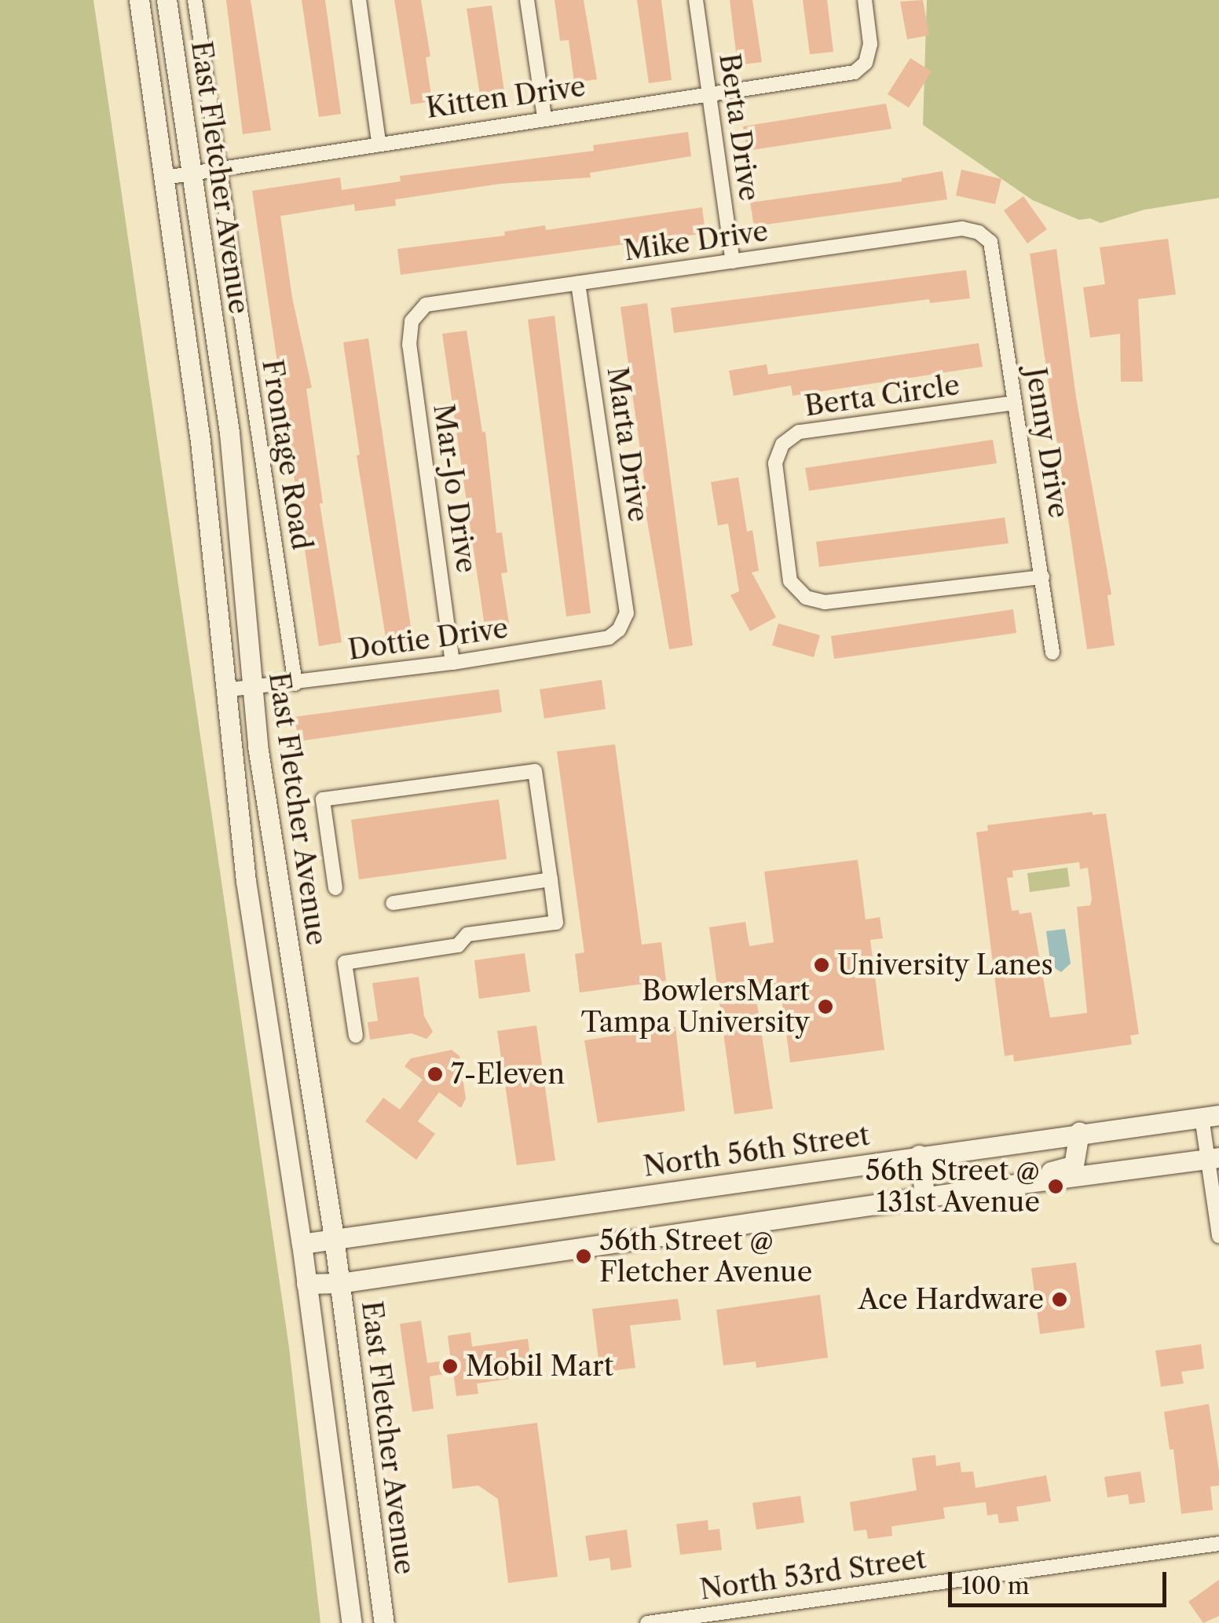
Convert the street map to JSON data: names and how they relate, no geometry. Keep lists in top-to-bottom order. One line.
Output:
{"streets":{"main road":["East Fletcher Avenue","North 56th Street"],"street":["Kitten Drive","Berta Drive","Mike Drive","Berta Circle","Jenny Drive","Marta Drive","Frontage Road","Mar-Jo Drive","Dottie Drive","North 53rd Street"]},"crossings":[["Kitten Drive","Berta Drive"],["Kitten Drive","East Fletcher Avenue"],["Kitten Drive","Frontage Road"],["Berta Drive","Mike Drive"],["East Fletcher Avenue","Dottie Drive"],["East Fletcher Avenue","North 56th Street"],["Mike Drive","Jenny Drive"],["Mike Drive","Marta Drive"],["Mike Drive","Mar-Jo Drive"],["Berta Circle","Jenny Drive"],["Marta Drive","Dottie Drive"],["Frontage Road","Dottie Drive"],["Mar-Jo Drive","Dottie Drive"]],"places":["University Lanes","BowlersMart Tampa University","7-Eleven","56th Street @ 131st Avenue","56th Street @ Fletcher Avenue","Ace Hardware","Mobil Mart"],"scale_bar":"100 m"}
